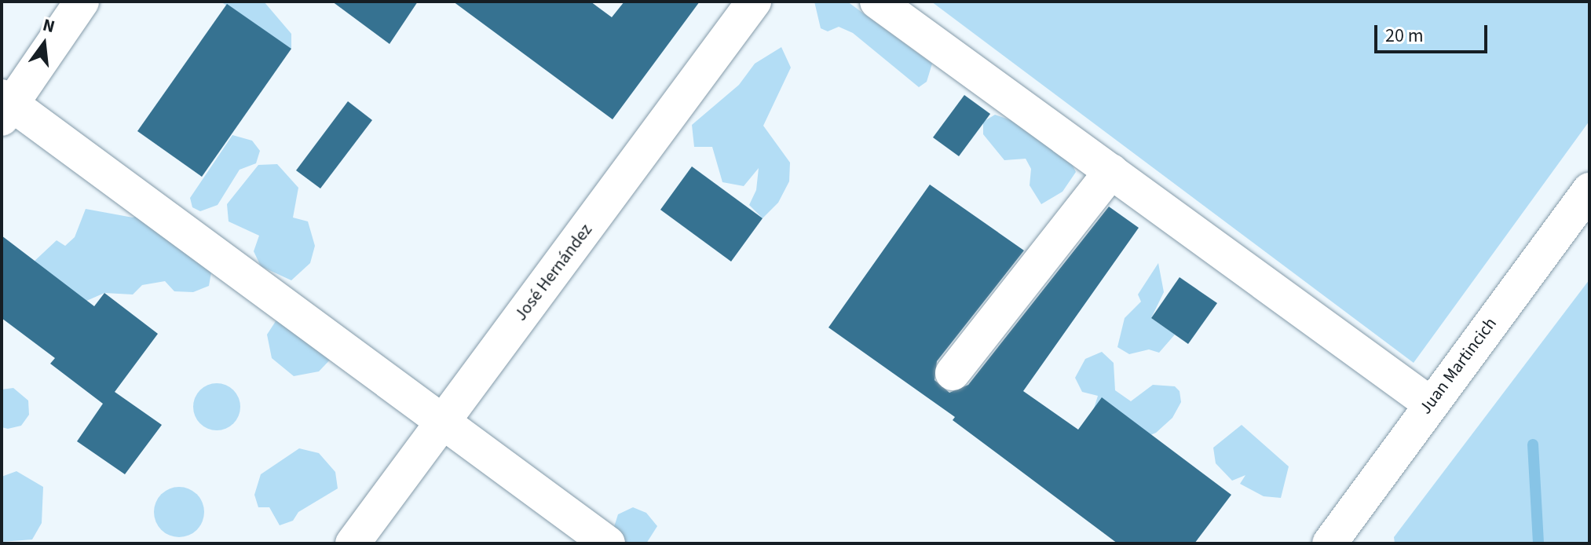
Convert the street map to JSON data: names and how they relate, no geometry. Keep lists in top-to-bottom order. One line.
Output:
{"streets":{"street":["José Hernández","Juan Martincich"]},"scale_bar":"20 m","north":"top"}
